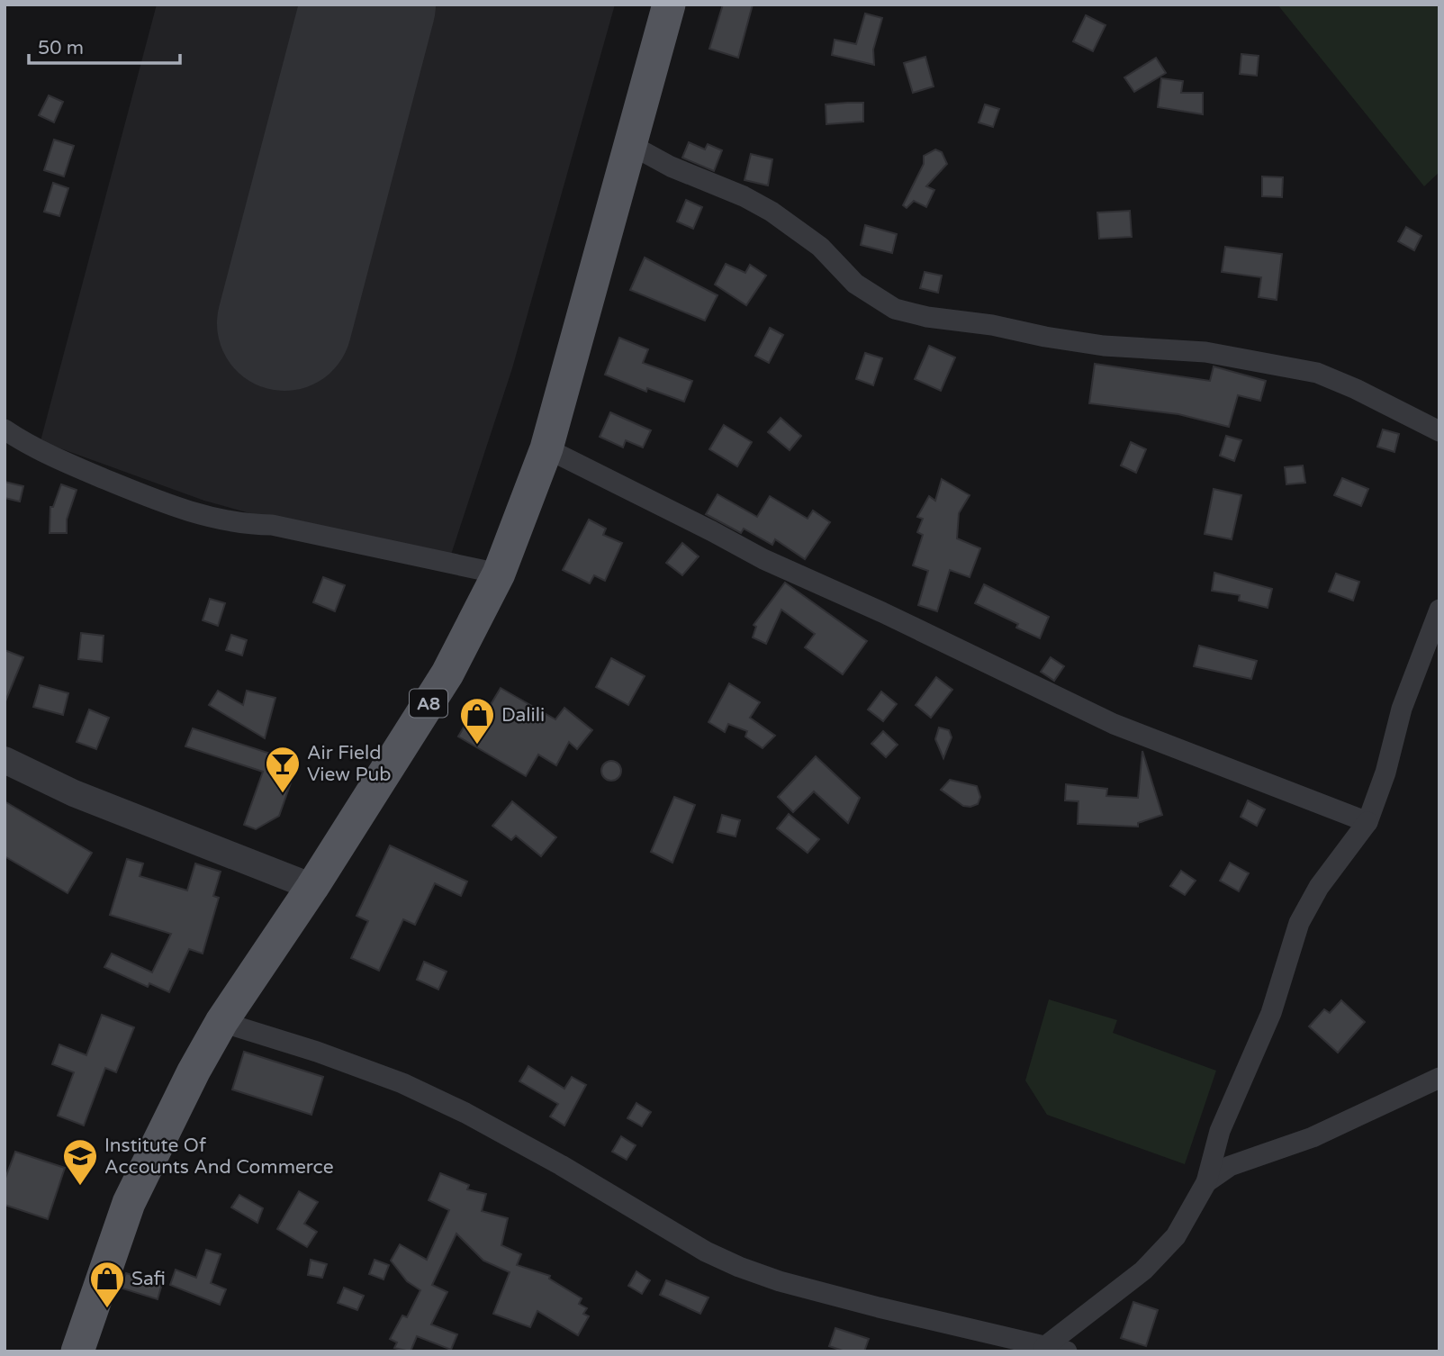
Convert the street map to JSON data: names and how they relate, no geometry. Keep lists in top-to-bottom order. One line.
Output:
{"streets":{"main road":["A8"]},"places":{"shop":["Dalili","Safi"],"bar":["Air Field View Pub"],"school or university":["Institute Of Accounts And Commerce"]},"scale_bar":"50 m"}
